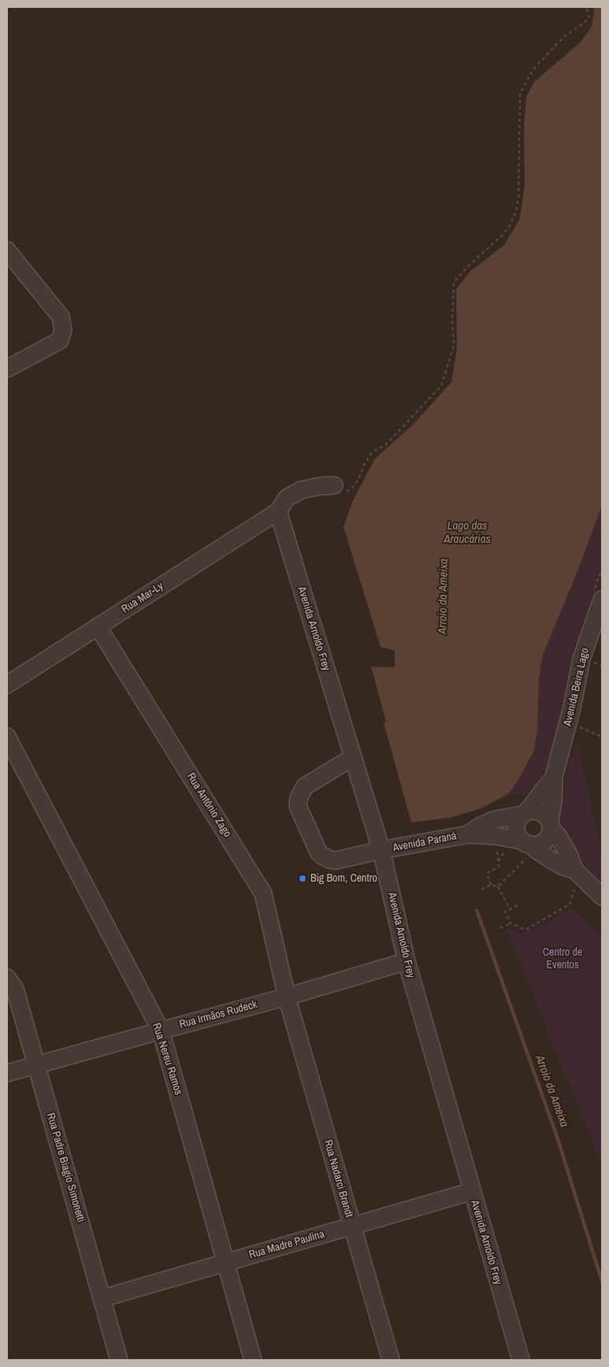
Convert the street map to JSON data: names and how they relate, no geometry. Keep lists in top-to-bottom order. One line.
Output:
{"streets":{"street":["Rua Mar-Ly","Avenida Arnoldo Frey","Avenida Beira Lago","Rua Antônio Zago","Avenida Paraná","Rua Irmãos Rudeck","Rua Nereu Ramos","Rua Padre Biagio Simonetti","Rua Nadarci Brandt","Rua Madre Paulina"]},"crossings":[["Rua Mar-Ly","Avenida Arnoldo Frey"],["Rua Mar-Ly","Rua Antônio Zago"],["Avenida Arnoldo Frey","Avenida Paraná"],["Avenida Arnoldo Frey","Rua Irmãos Rudeck"],["Avenida Arnoldo Frey","Rua Madre Paulina"],["Avenida Beira Lago","Avenida Paraná"],["Rua Antônio Zago","Rua Irmãos Rudeck"],["Rua Antônio Zago","Rua Nadarci Brandt"],["Rua Irmãos Rudeck","Rua Nereu Ramos"],["Rua Irmãos Rudeck","Rua Padre Biagio Simonetti"],["Rua Irmãos Rudeck","Rua Nadarci Brandt"],["Rua Nereu Ramos","Rua Madre Paulina"],["Rua Padre Biagio Simonetti","Rua Madre Paulina"],["Rua Nadarci Brandt","Rua Madre Paulina"]],"water":["Lago das Araucárias","Arroio da Ameixa"],"parks":["Centro de Eventos"],"places":["Big Bom, Centro"]}
